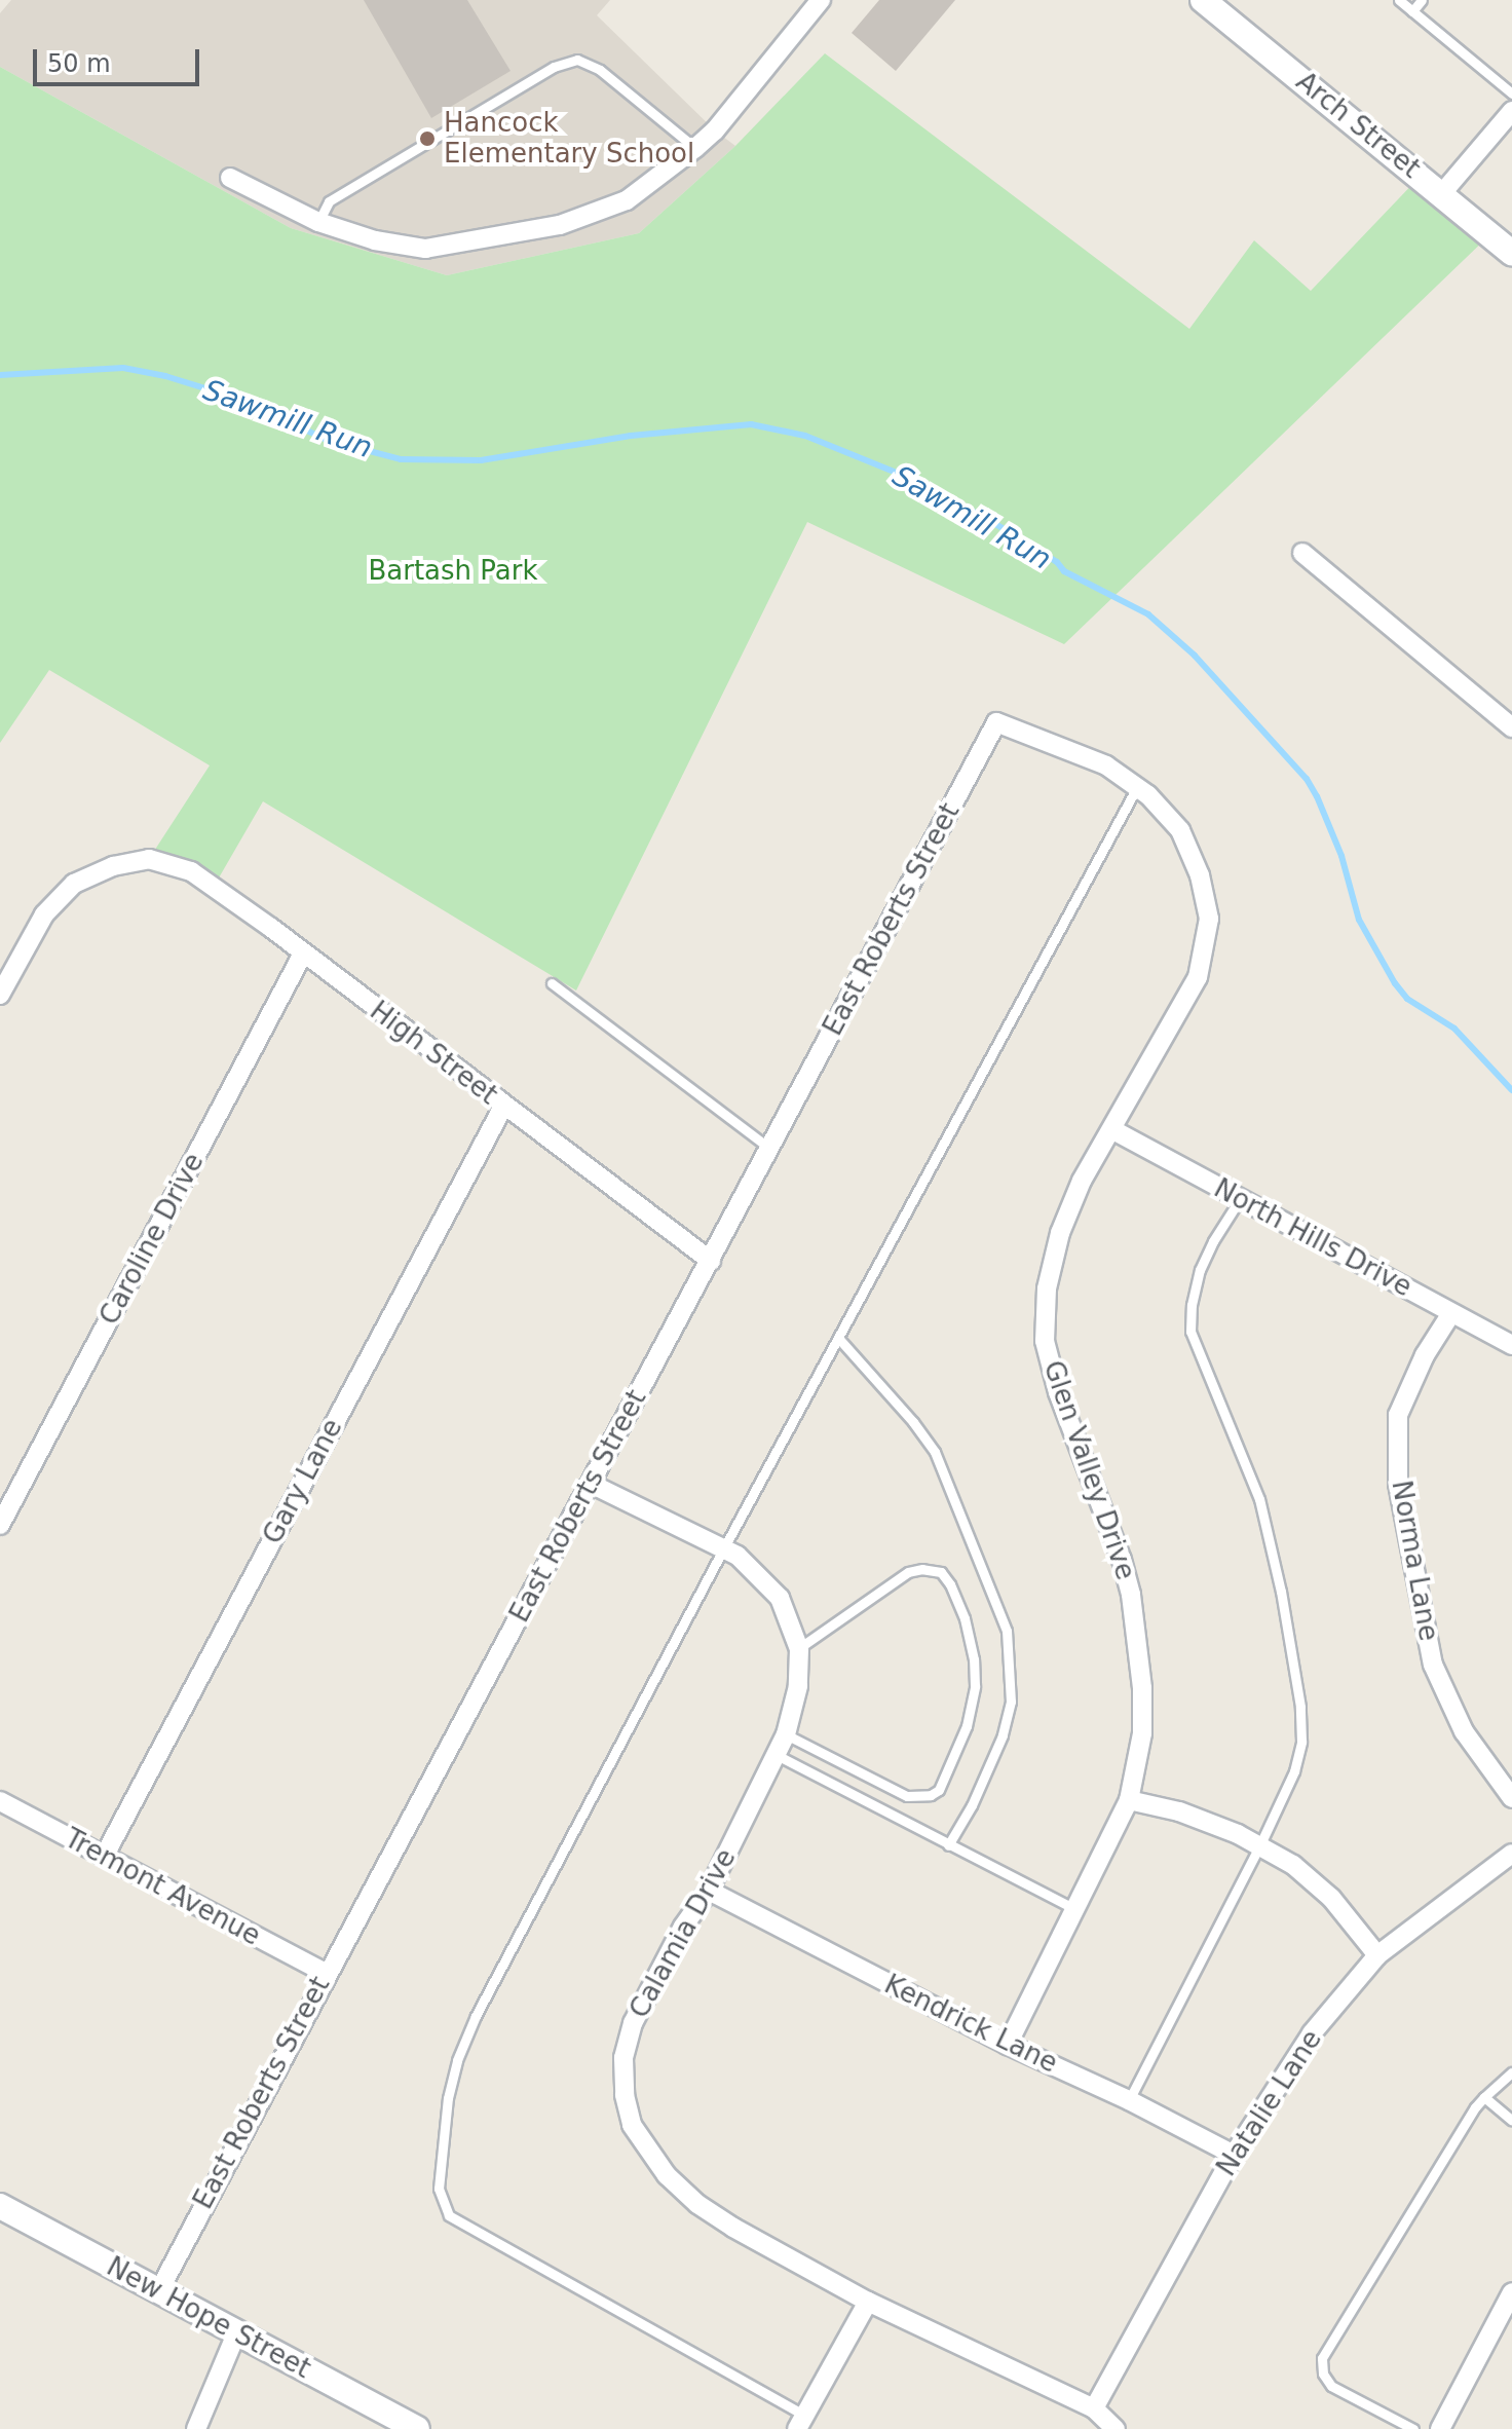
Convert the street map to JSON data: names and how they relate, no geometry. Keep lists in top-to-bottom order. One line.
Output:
{"streets":{"street":["Arch Street","East Roberts Street","High Street","North Hills Drive","Caroline Drive","Glen Valley Drive","Gary Lane","Norma Lane","Tremont Avenue","Calamia Drive","Kendrick Lane","Natalie Lane","New Hope Street"]},"crossings":[["East Roberts Street","High Street"],["East Roberts Street","Glen Valley Drive"],["East Roberts Street","Tremont Avenue"],["East Roberts Street","Calamia Drive"],["East Roberts Street","New Hope Street"],["High Street","Caroline Drive"],["High Street","Gary Lane"],["North Hills Drive","Glen Valley Drive"],["North Hills Drive","Norma Lane"],["Glen Valley Drive","Kendrick Lane"],["Gary Lane","Tremont Avenue"],["Calamia Drive","Kendrick Lane"],["Calamia Drive","Natalie Lane"],["Kendrick Lane","Natalie Lane"]],"water":["Sawmill Run"],"parks":["Bartash Park"],"places":["Hancock Elementary School"],"scale_bar":"50 m"}
